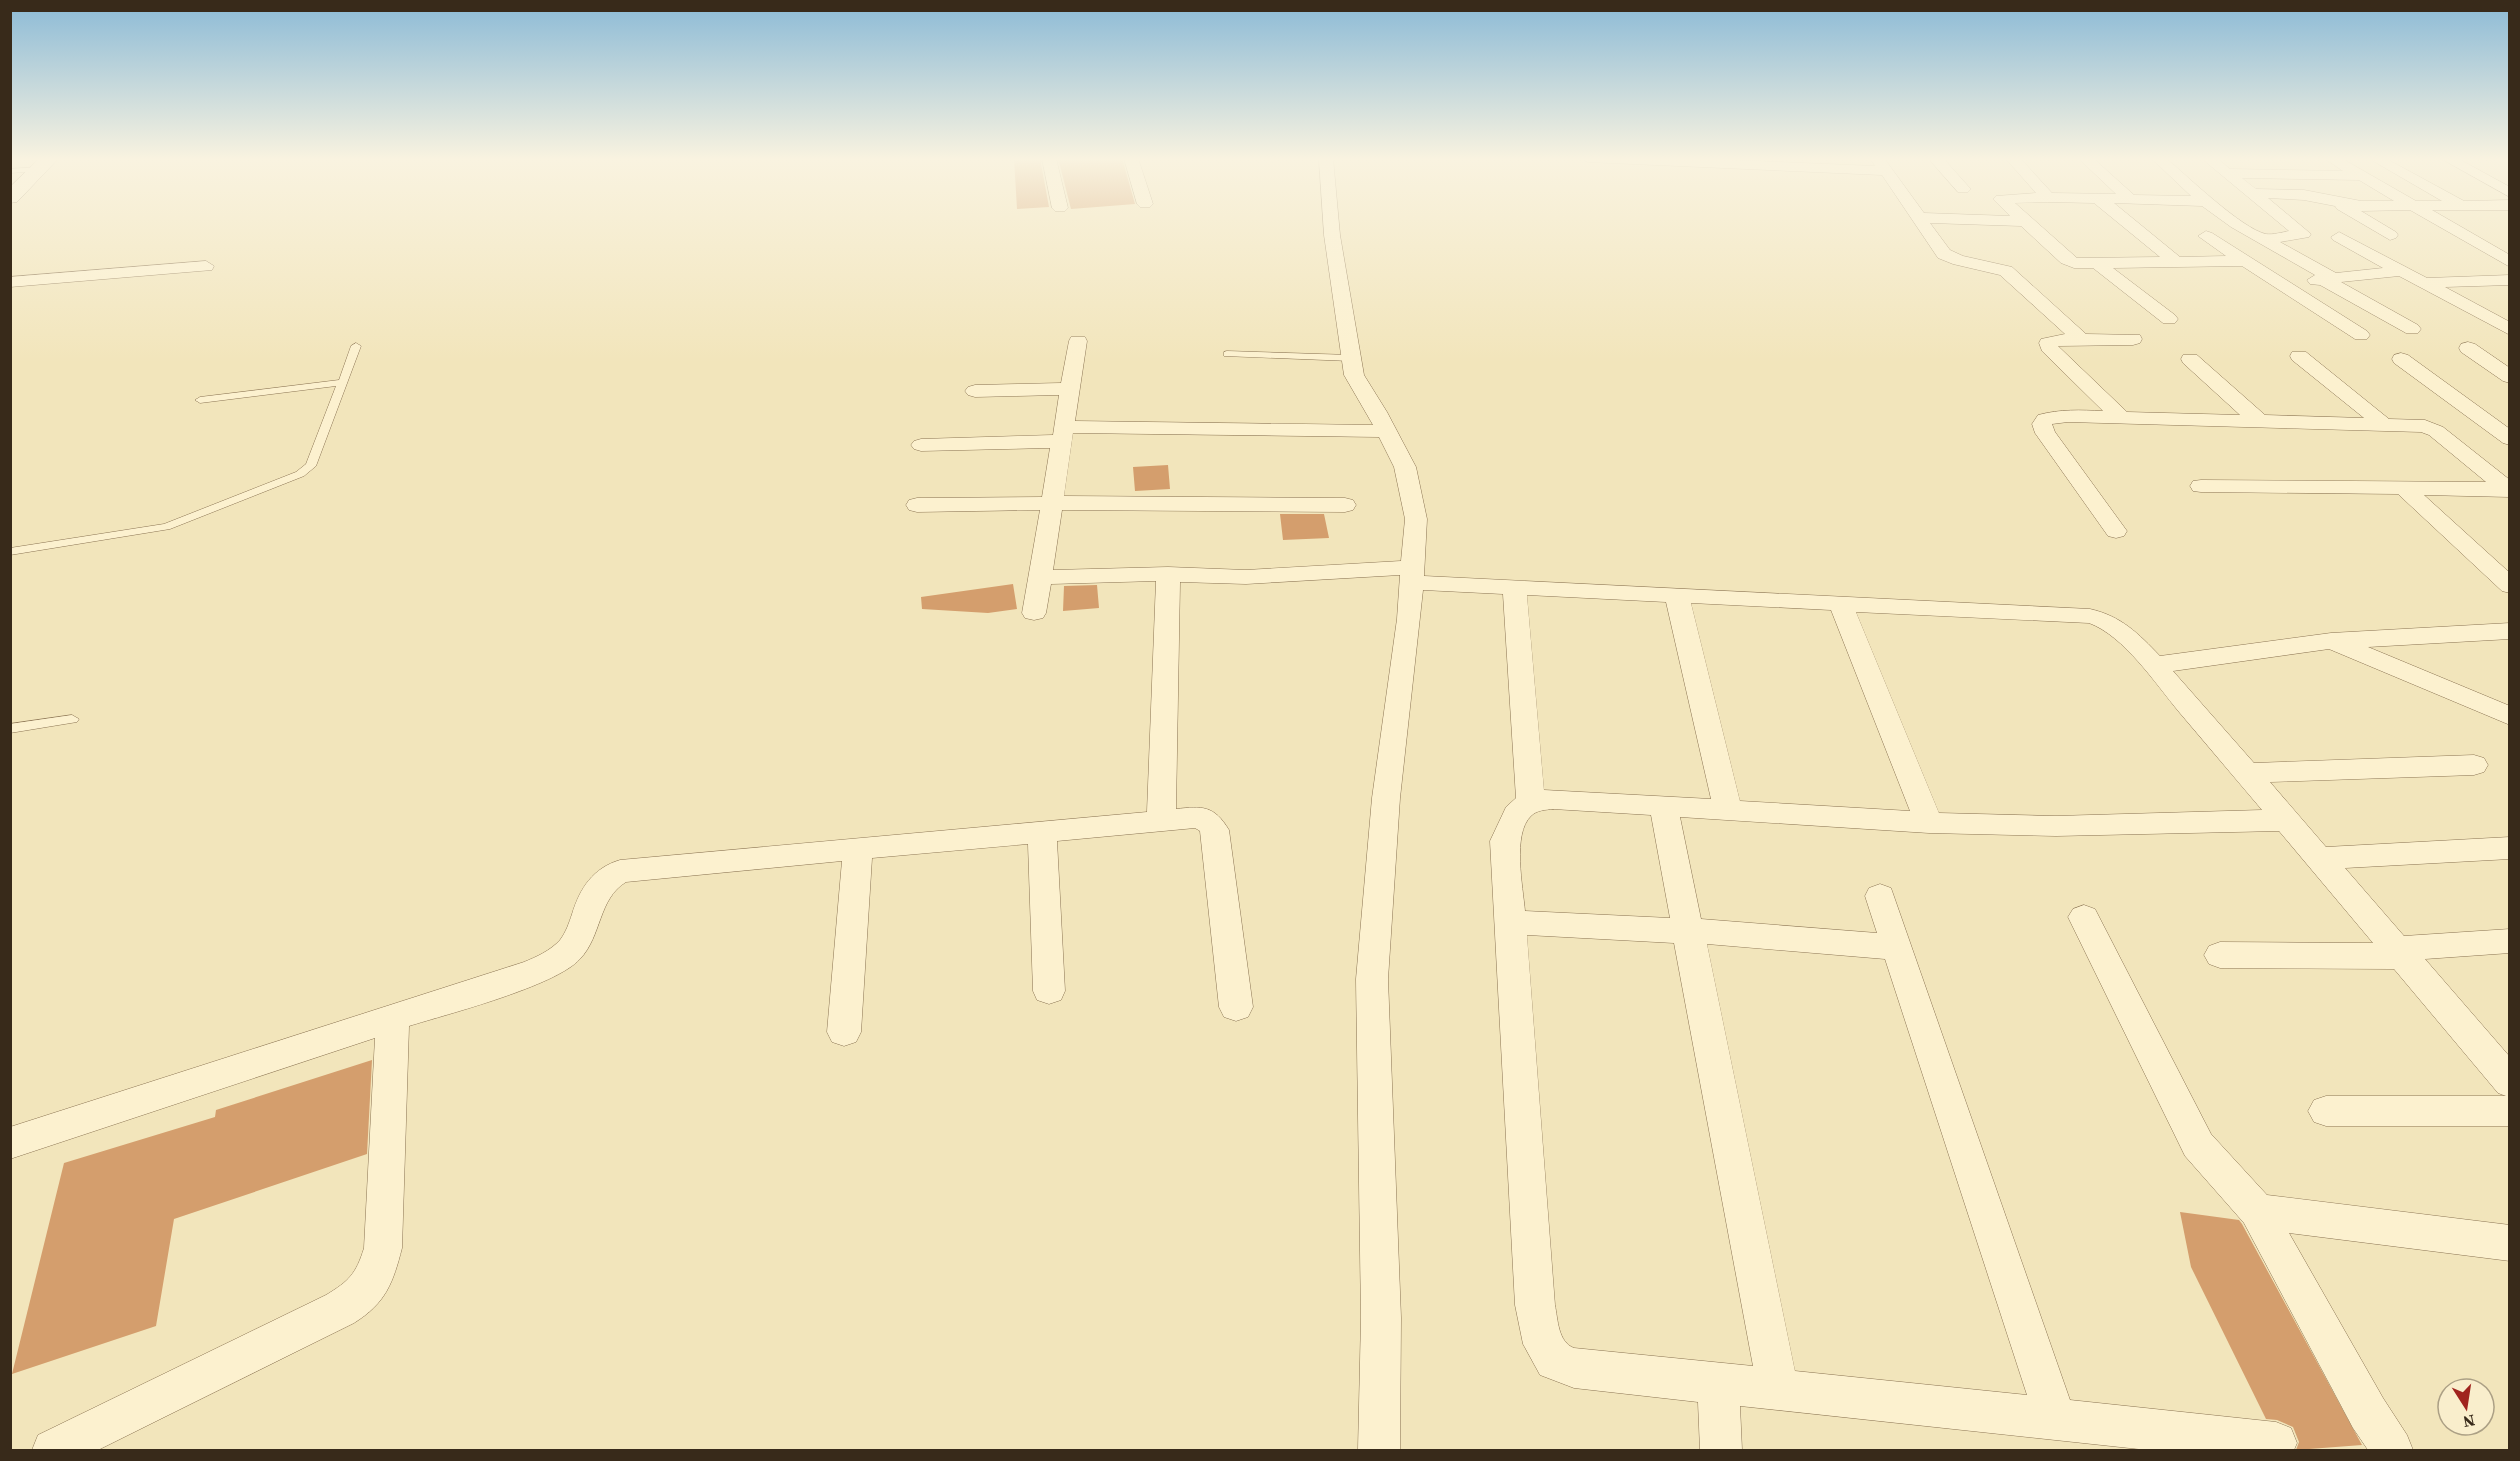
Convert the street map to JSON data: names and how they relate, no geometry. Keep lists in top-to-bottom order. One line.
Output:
{"north":"bottom"}
